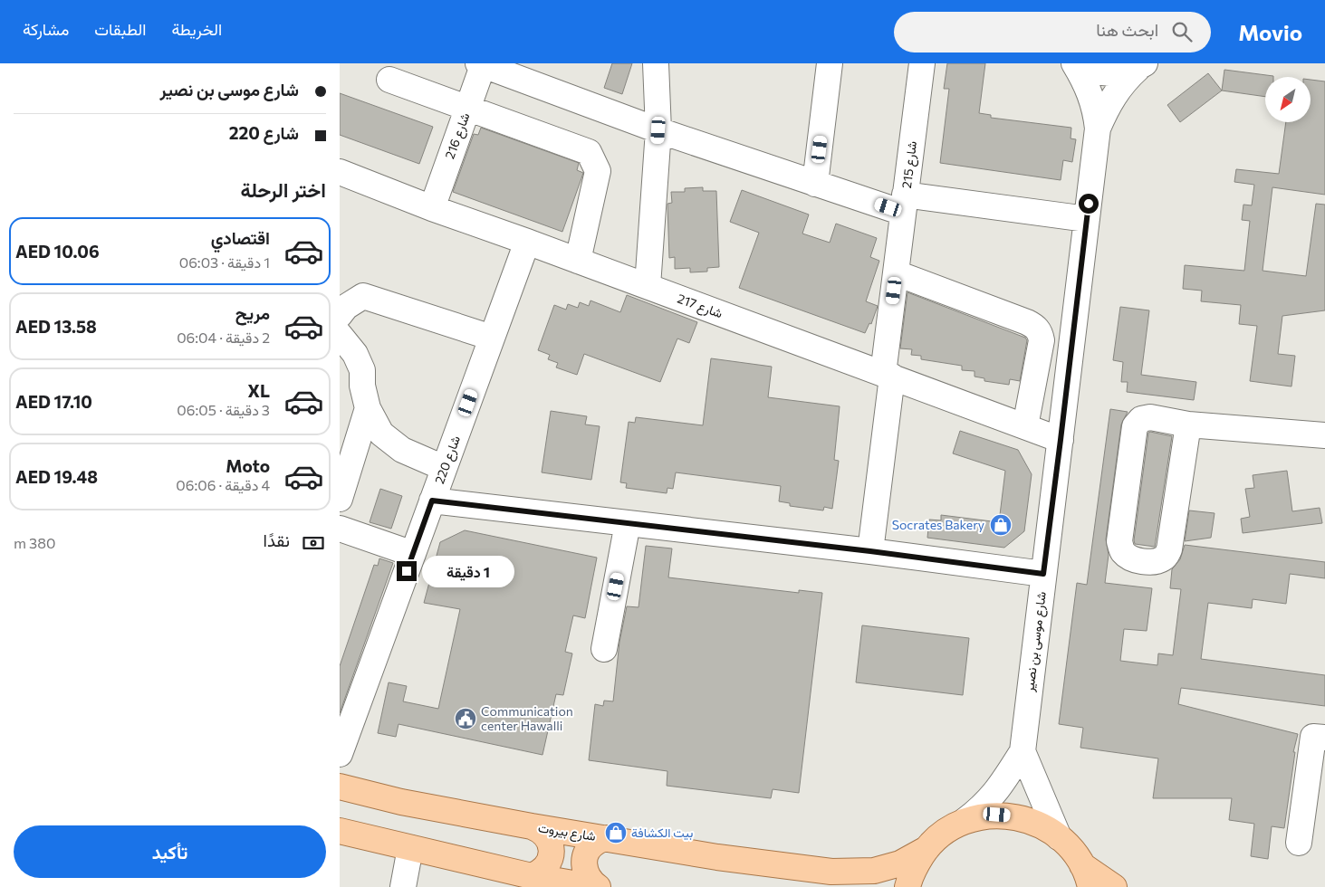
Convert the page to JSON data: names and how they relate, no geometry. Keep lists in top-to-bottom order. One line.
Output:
{"streets":{"main road":["شارع بيروت"],"street":["شارع 216","شارع 215","شارع 217","شارع 220","شارع موسى بن نصير"]},"crossings":[["شارع 216","شارع 217"],["شارع 215","شارع 217"],["شارع 217","شارع 220"],["شارع 217","شارع موسى بن نصير"]],"places":{"shop":["Socrates Bakery","بيت الكشافة"],"public building":["Communication center Hawalli"]},"north":"bottom left","page":{"header":"Movio","search":"ابحث هنا","nav":["الخريطة","الطبقات","مشاركة"],"banner":["شارع موسى بن نصير","شارع 220"],"heading":"اختر الرحلة","list":[{"name":"اقتصادي","note":"1 دقيقة · 06:03","value":"AED 10.06"},{"name":"مريح","note":"2 دقيقة · 06:04","value":"AED 13.58"},{"name":"XL","note":"3 دقيقة · 06:05","value":"AED 17.10"},{"name":"Moto","note":"4 دقيقة · 06:06","value":"AED 19.48"}],"pay":["نقدًا","380 m"],"bubble":"1 دقيقة","buttons":"تأكيد"}}
